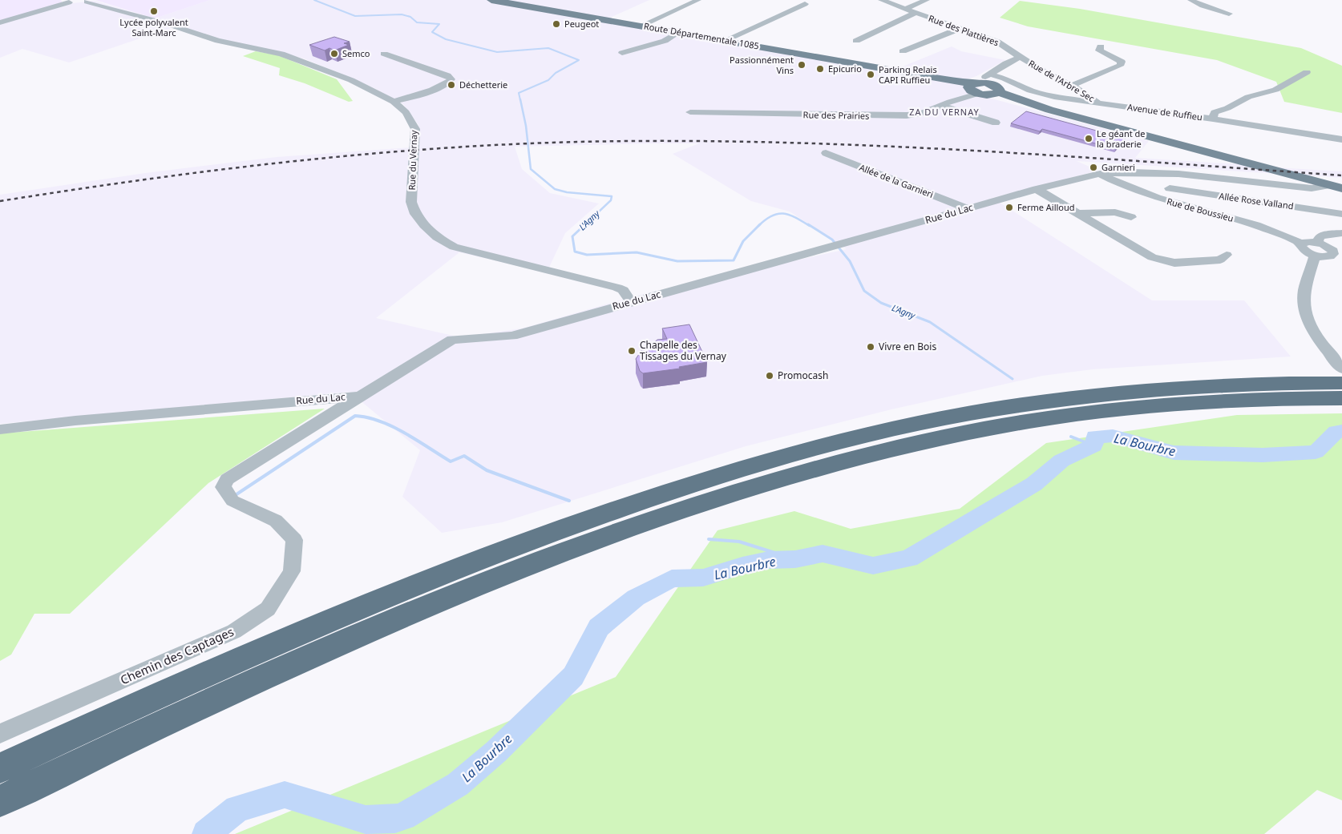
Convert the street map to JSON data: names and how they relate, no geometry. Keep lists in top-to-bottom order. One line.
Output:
{"streets":{"main road":["Route Départementale 1085"],"street":["Rue des Plattières","Rue de l'Arbre Sec","Avenue de Ruffieu","Rue des Prairies","Rue du Vernay","Allée de la Garnieri","Allée Rose Valland","Rue de Boussieu","Rue du Lac","Chemin des Captages"]},"crossings":[["Rue des Plattières","Rue de l'Arbre Sec"],["Route Départementale 1085","Avenue de Ruffieu"],["Route Départementale 1085","Rue des Prairies"],["Route Départementale 1085","Rue du Lac"],["Rue de l'Arbre Sec","Avenue de Ruffieu"],["Rue du Vernay","Rue du Lac"],["Allée de la Garnieri","Rue du Lac"],["Rue de Boussieu","Rue du Lac"],["Rue du Lac","Chemin des Captages"]],"districts":["ZA DU VERNAY"],"water":["L'Agny","La Bourbre"],"places":["Lycée polyvalent Saint-Marc","Peugeot","Semco","Passionnément Vins","Epicurio","Parking Relais CAPI Ruffieu","Déchetterie","Le géant de la braderie","Garnieri","Ferme Ailloud","Vivre en Bois","Chapelle des Tissages du Vernay","Promocash"]}
